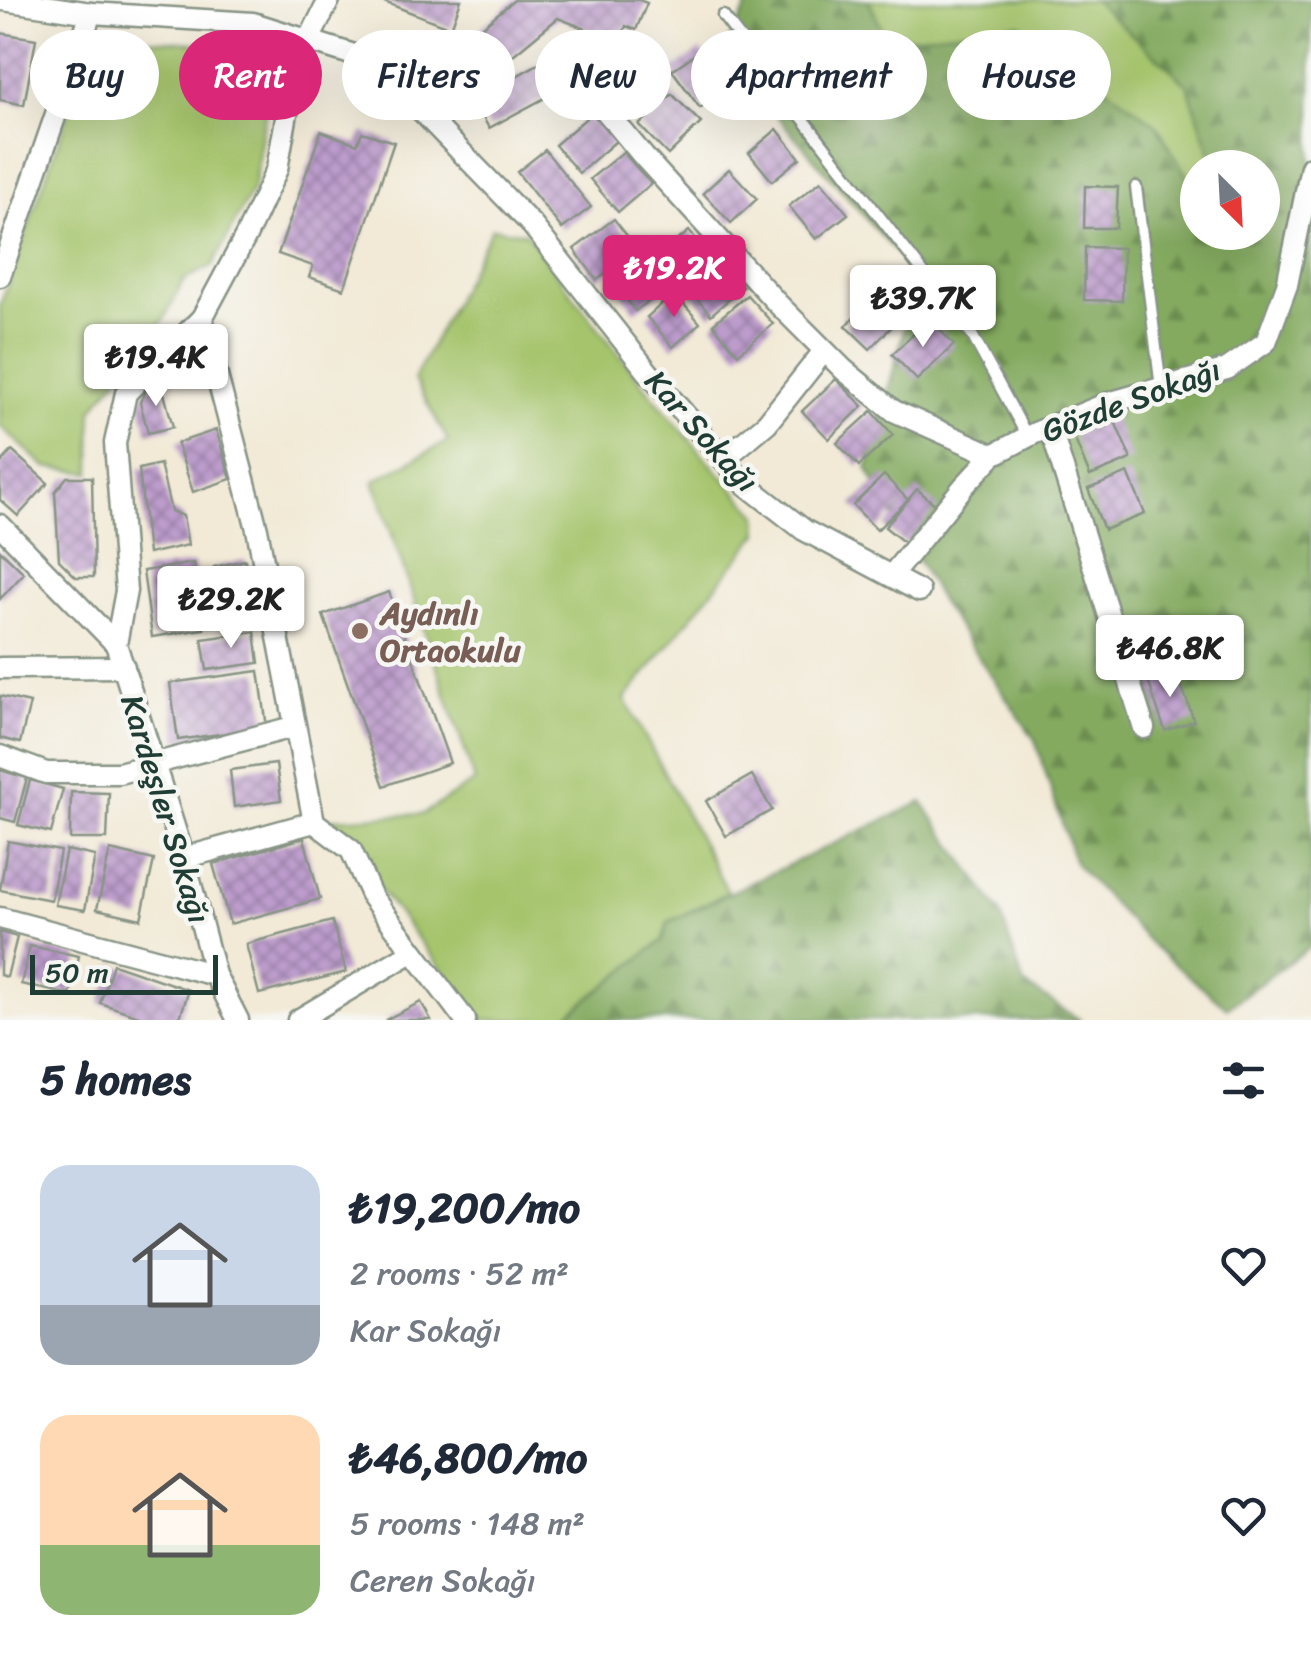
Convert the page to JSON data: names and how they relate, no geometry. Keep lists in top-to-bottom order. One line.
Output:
{"streets":{"street":["Gözde Sokağı","Kar Sokağı","Kardeşler Sokağı"]},"crossings":[["Gözde Sokağı","Kar Sokağı"]],"places":["Aydınlı Ortaokulu"],"scale_bar":"50 m","north":"bottom right","page":{"chip":["Buy","Rent","Filters","New","Apartment","House"],"price":["₺19.2K","₺39.7K","₺19.4K","₺29.2K","₺46.8K"],"scale":"50 m","heading":"5 homes","list":[{"name":"₺19,200/mo","note":"2 rooms · 52 m² · Kar Sokağı"},{"name":"₺46,800/mo","note":"5 rooms · 148 m² · Ceren Sokağı"}]}}
